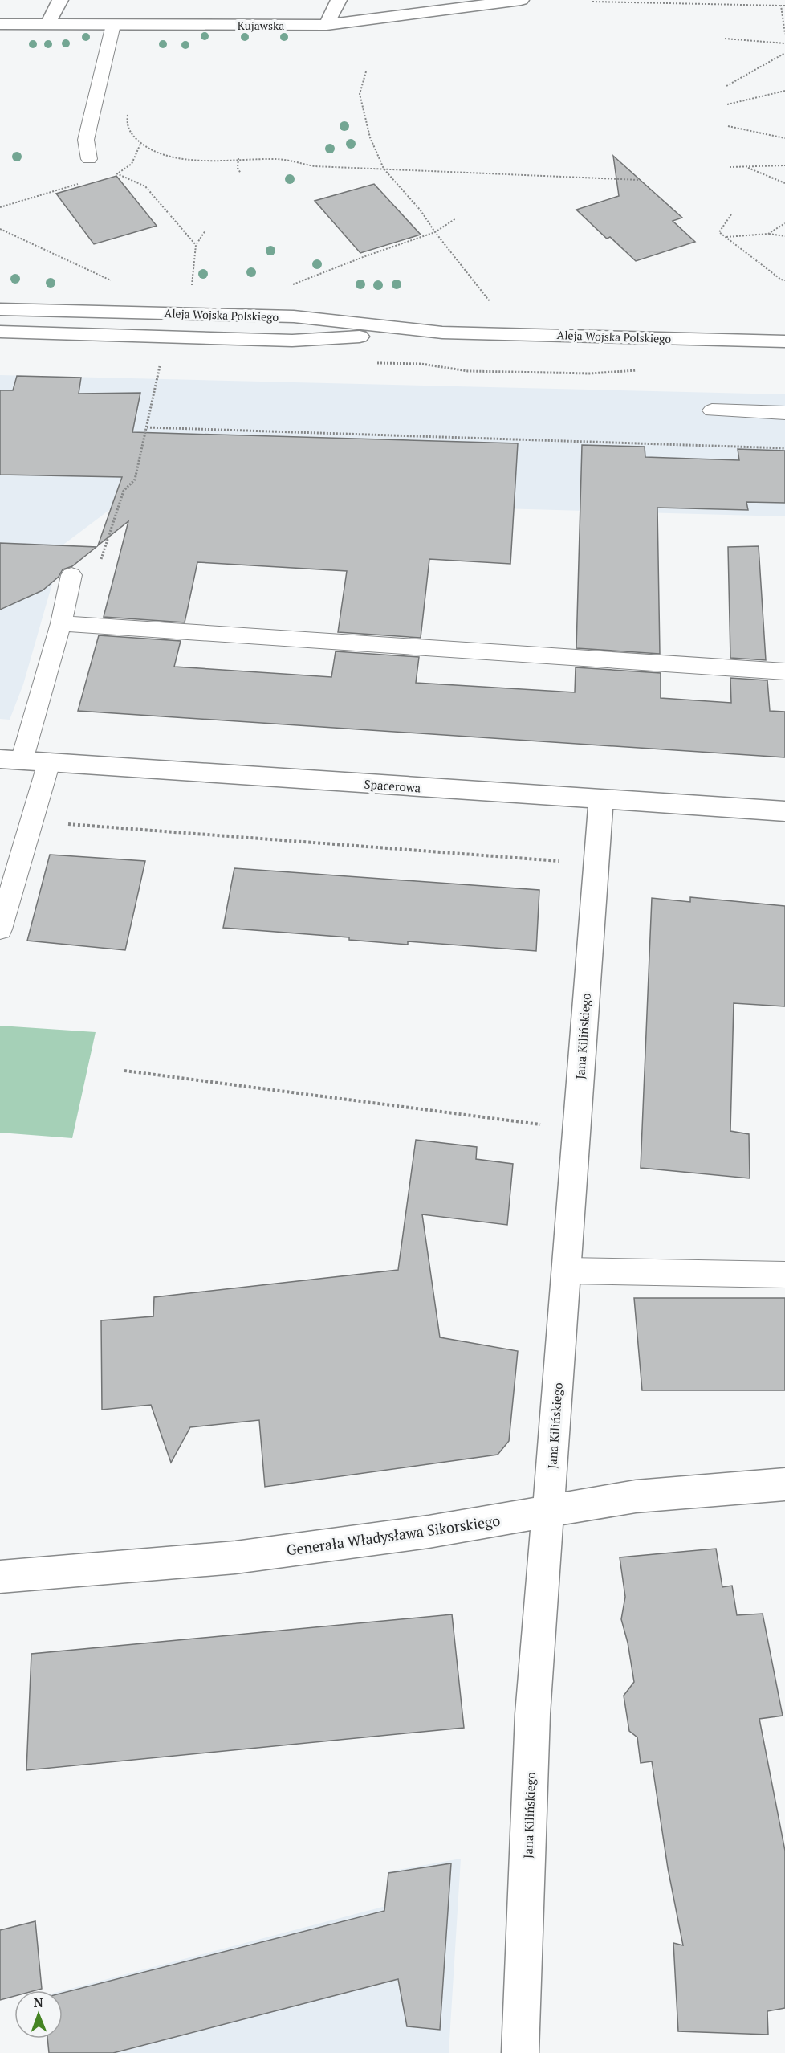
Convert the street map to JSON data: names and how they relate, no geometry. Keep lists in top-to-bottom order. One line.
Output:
{"streets":{"street":["Kujawska","Aleja Wojska Polskiego","Spacerowa","Jana Kilińskiego","Generała Władysława Sikorskiego"]},"crossings":[["Spacerowa","Jana Kilińskiego"],["Jana Kilińskiego","Generała Władysława Sikorskiego"]],"north":"top"}
